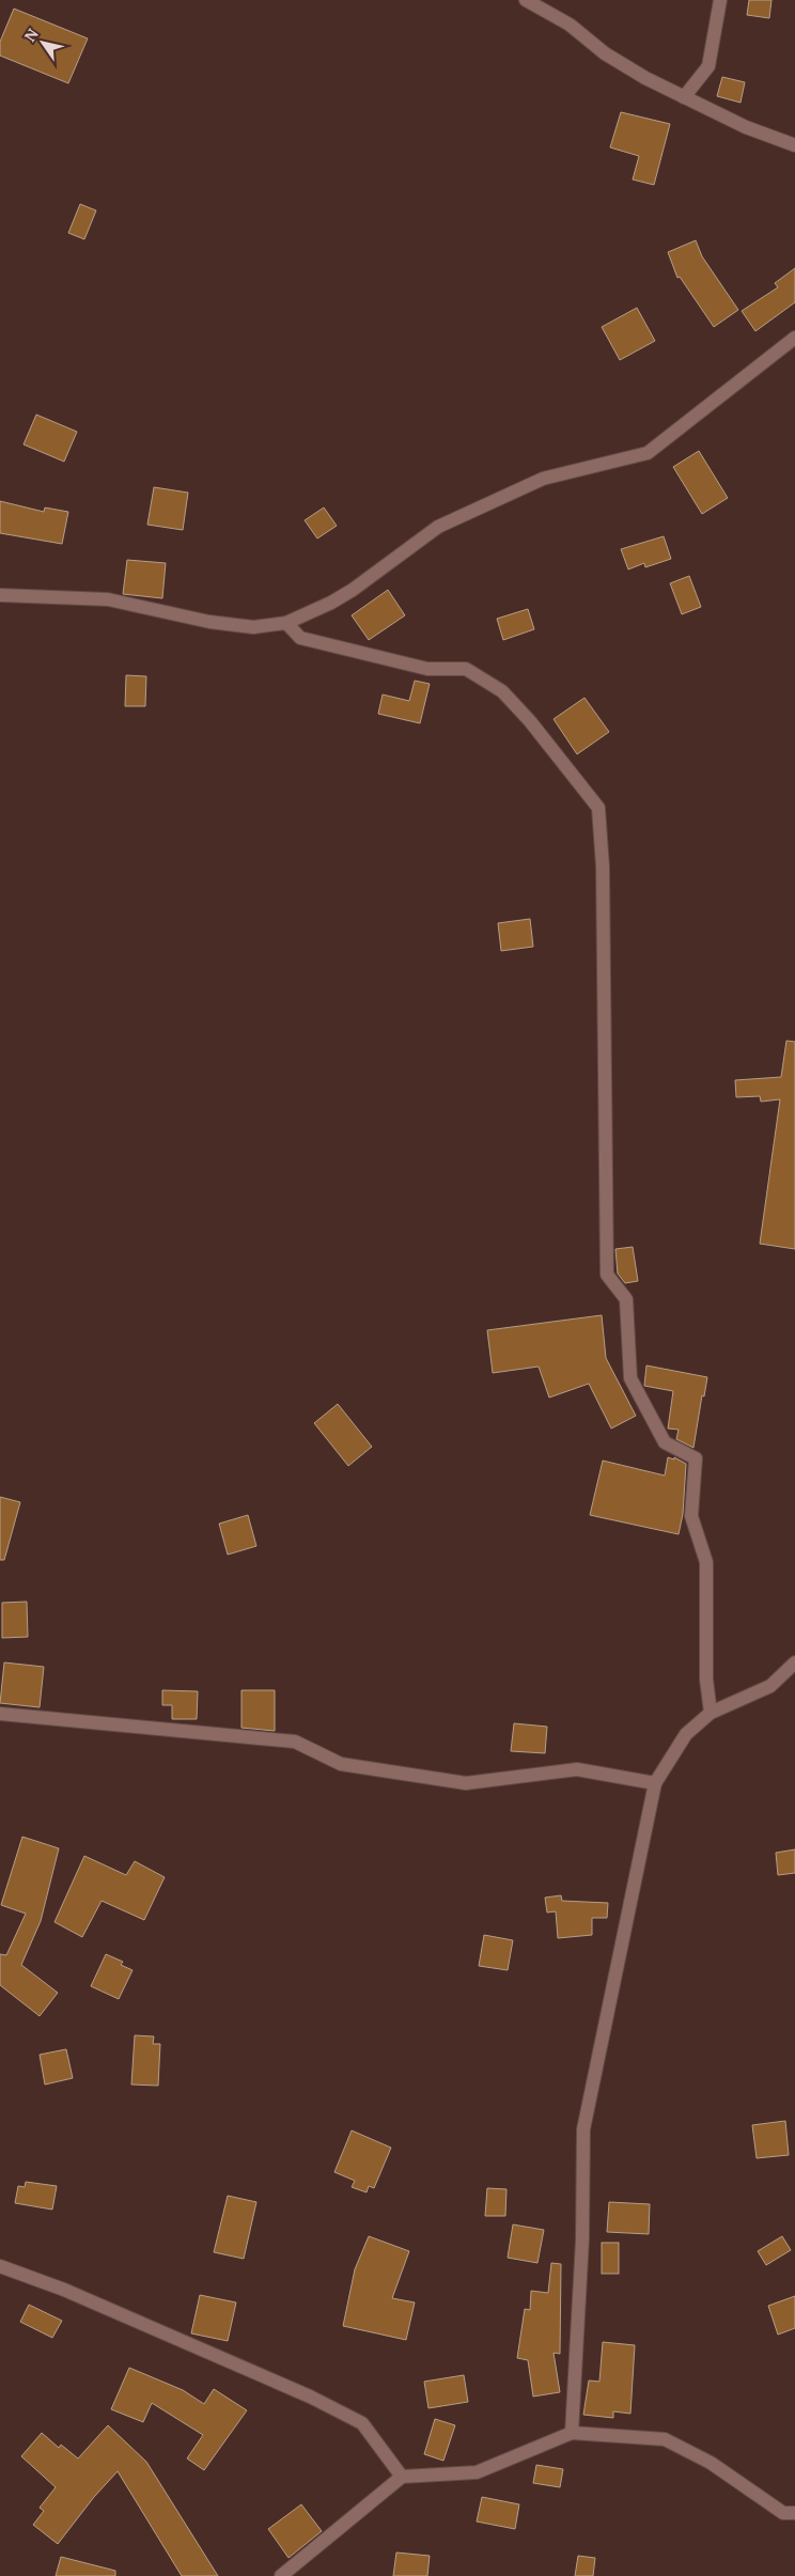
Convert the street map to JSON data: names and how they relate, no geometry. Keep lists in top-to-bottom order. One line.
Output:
{"north":"top left"}
